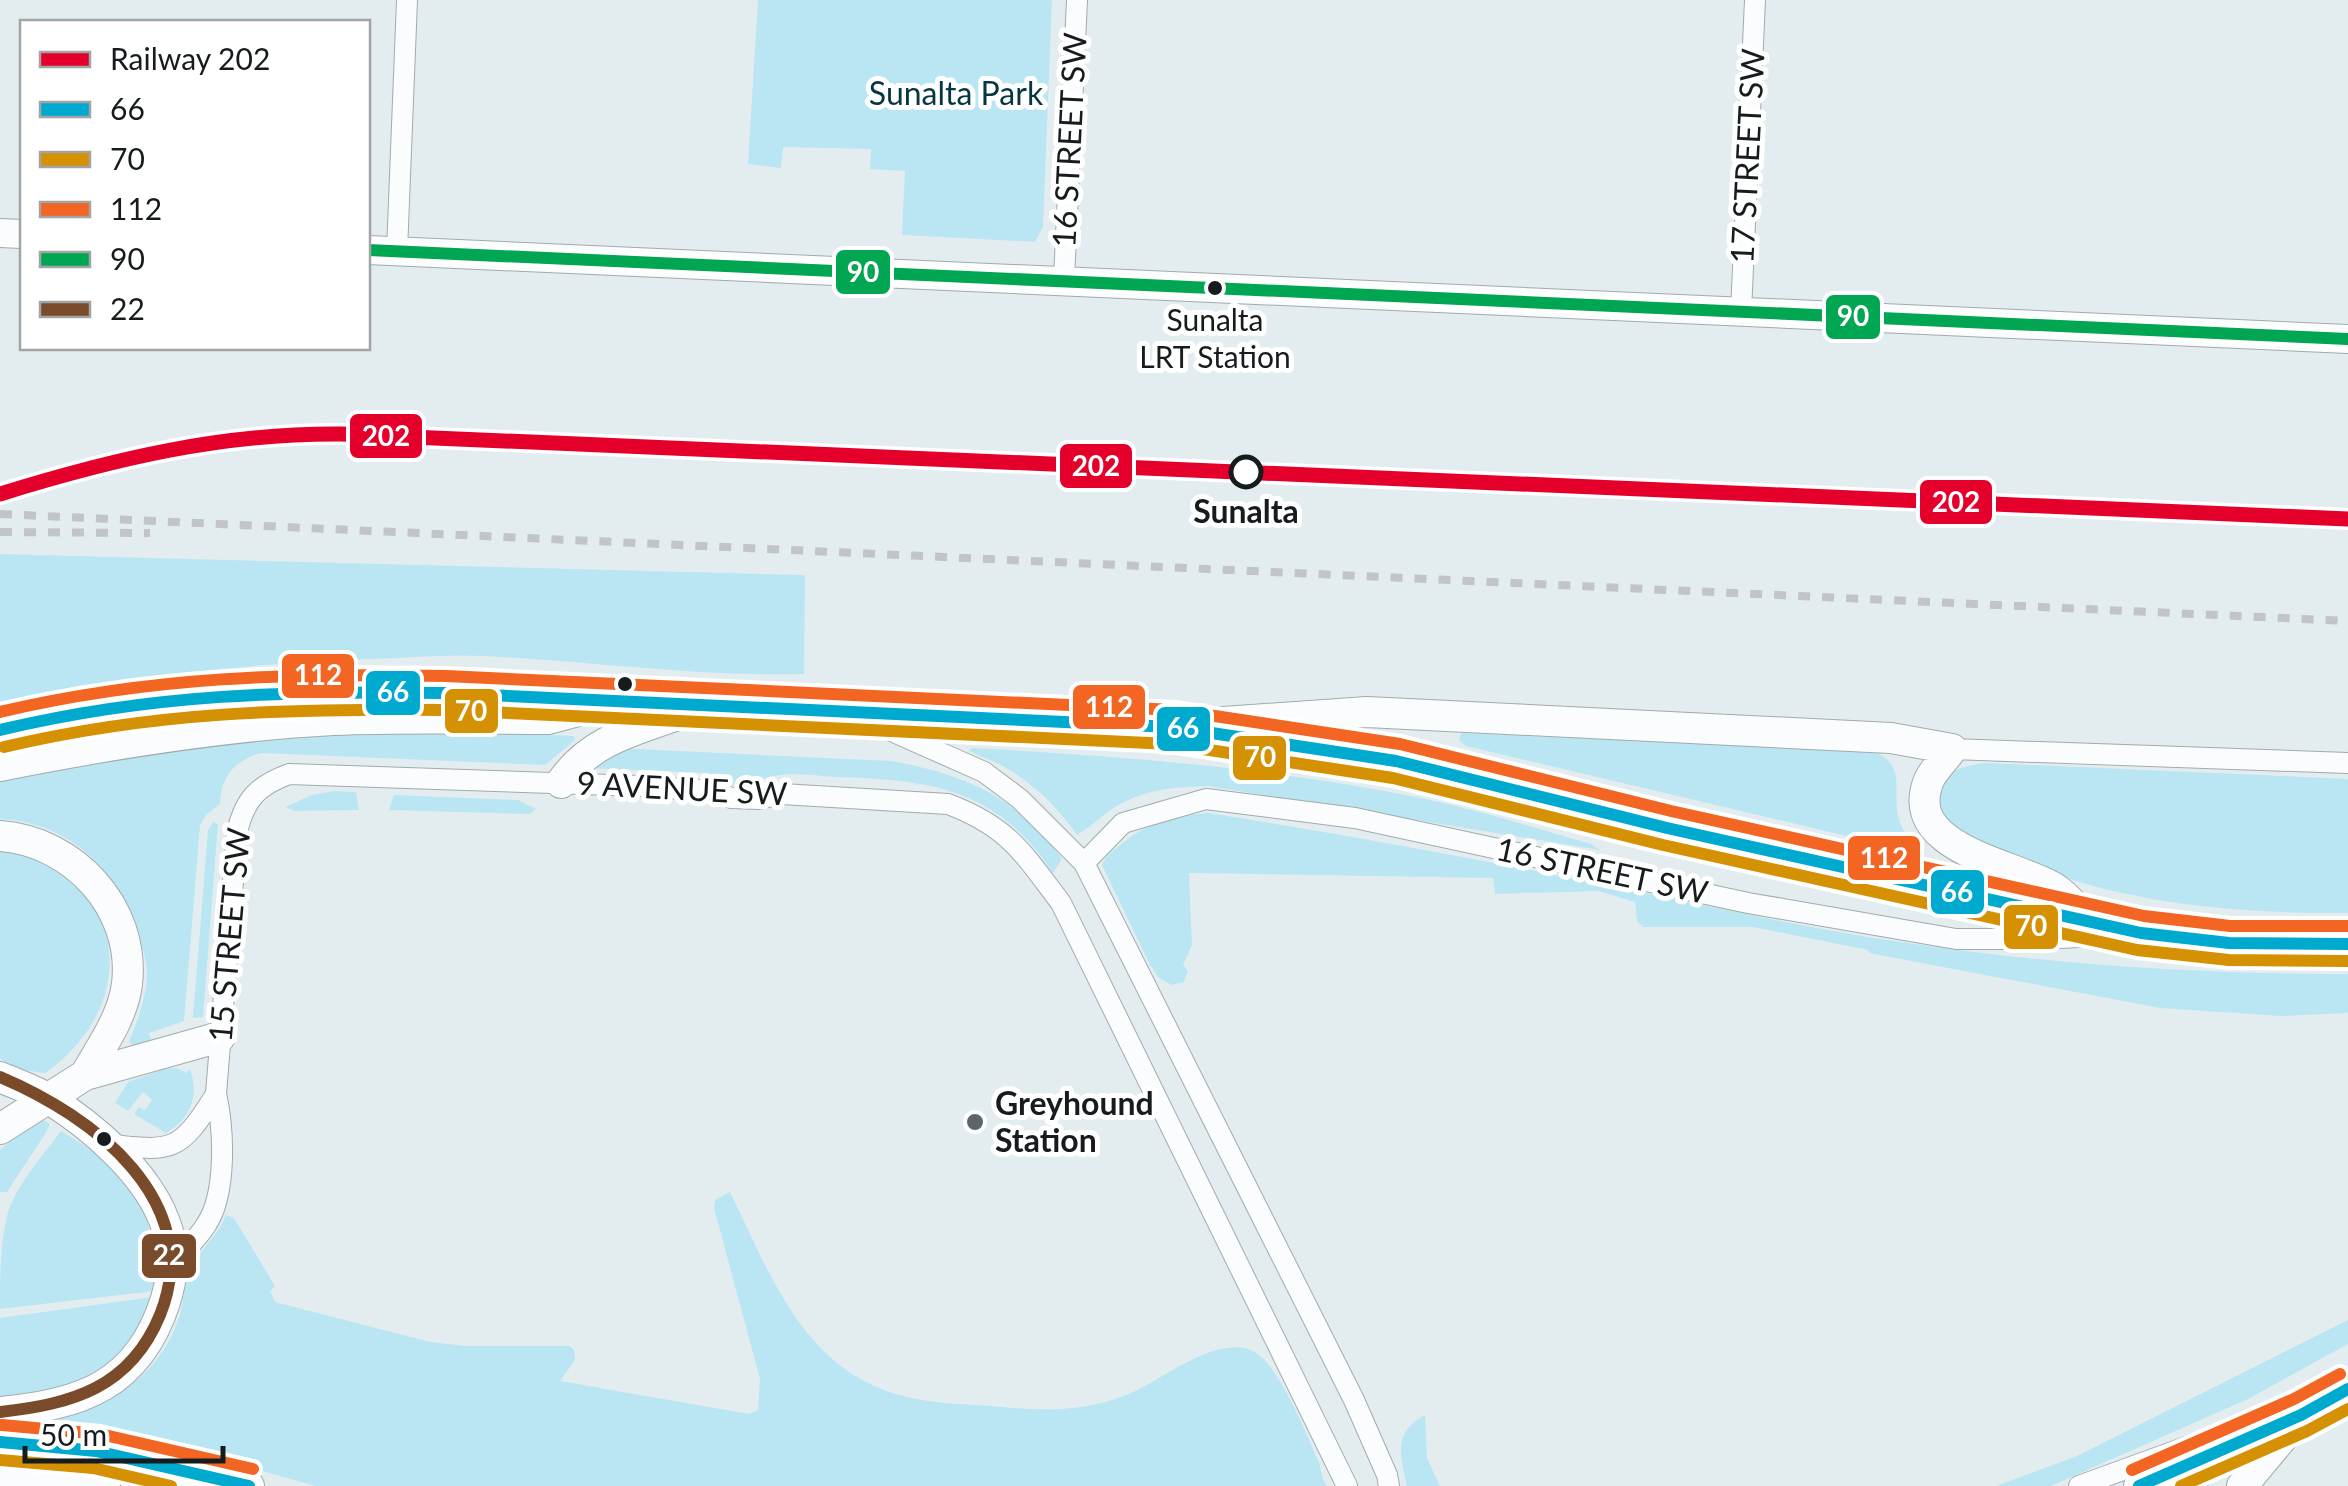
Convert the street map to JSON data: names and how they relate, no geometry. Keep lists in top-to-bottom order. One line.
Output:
{"streets":{"street":["16 STREET SW","17 STREET SW","9 AVENUE SW","15 STREET SW"]},"crossings":[["9 AVENUE SW","15 STREET SW"]],"parks":["Sunalta Park"],"places":["Sunalta LRT Station","Sunalta","Greyhound Station"],"lines":["transit line 90","rail line 202","transit line 112","transit line 66","transit line 70","transit line 22"],"legend":["Railway 202","66","70","112","90","22"],"scale_bar":"50 m"}
